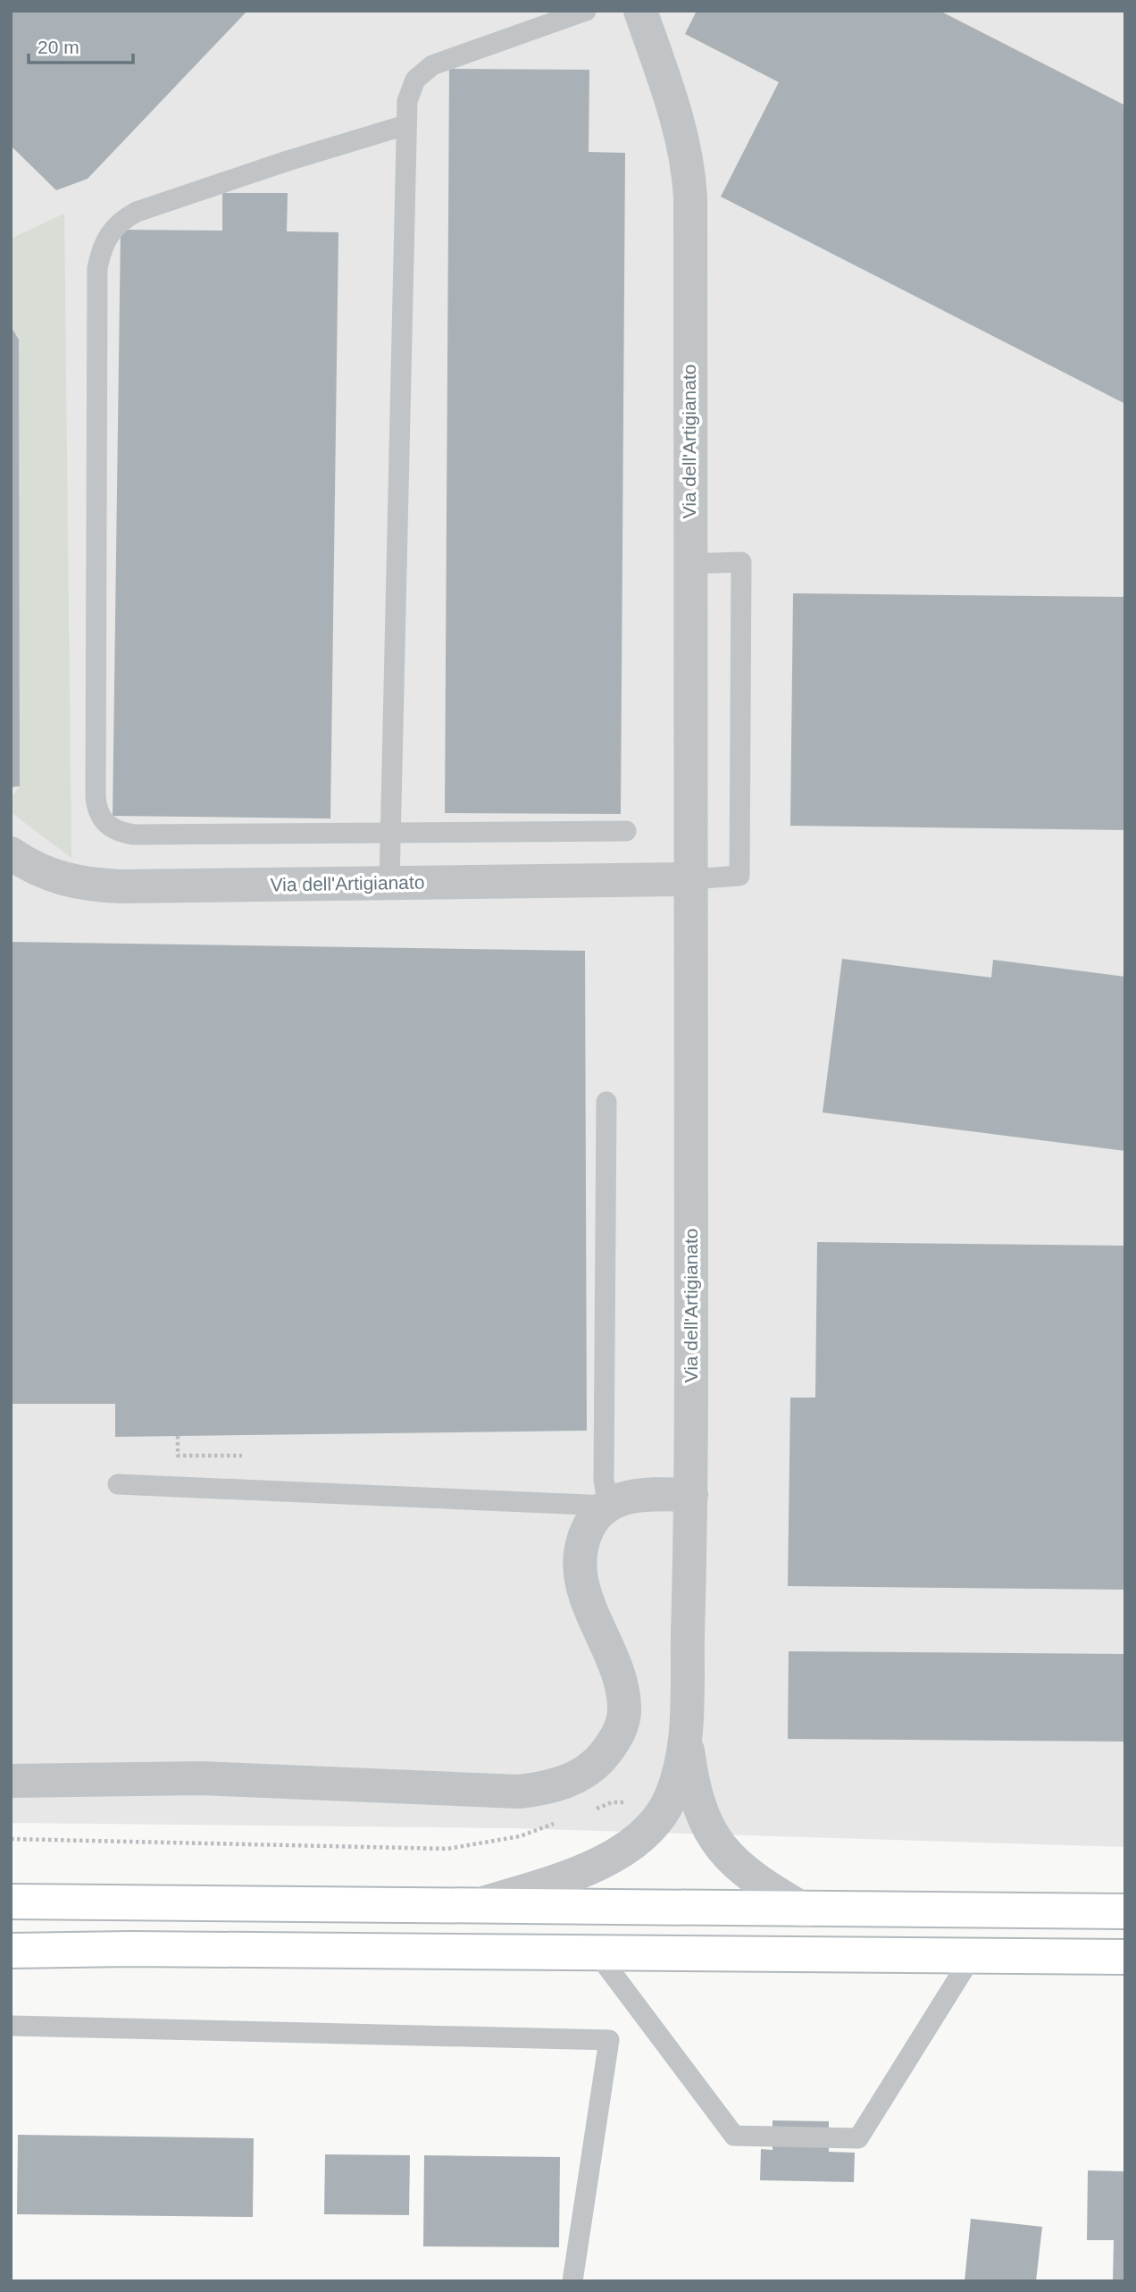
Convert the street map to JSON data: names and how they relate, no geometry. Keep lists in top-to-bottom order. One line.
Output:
{"streets":{"street":["Via dell'Artigianato"]},"scale_bar":"20 m"}
